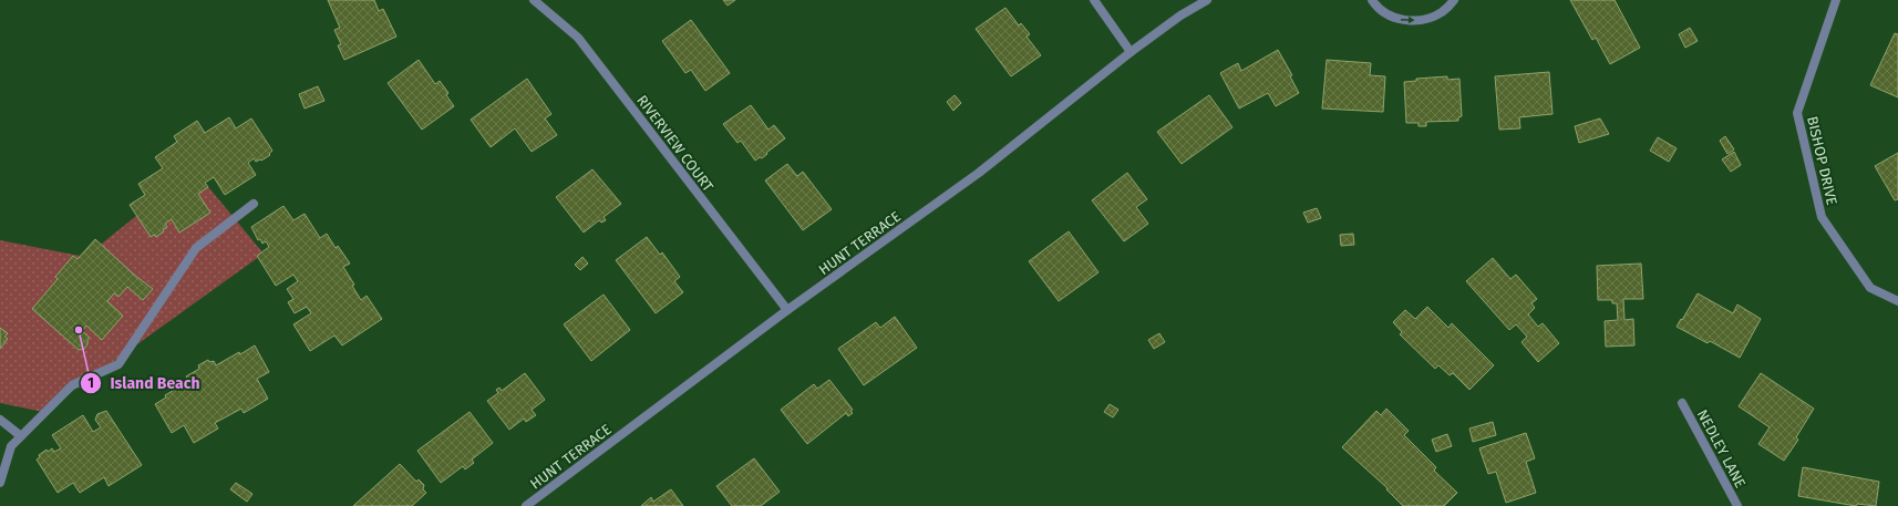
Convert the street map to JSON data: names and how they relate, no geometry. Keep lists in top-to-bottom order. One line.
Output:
{"streets":{"street":["RIVERVIEW COURT","BISHOP DRIVE","HUNT TERRACE","NEDLEY LANE"]},"crossings":[["RIVERVIEW COURT","HUNT TERRACE"]],"places":["Island Beach"]}
